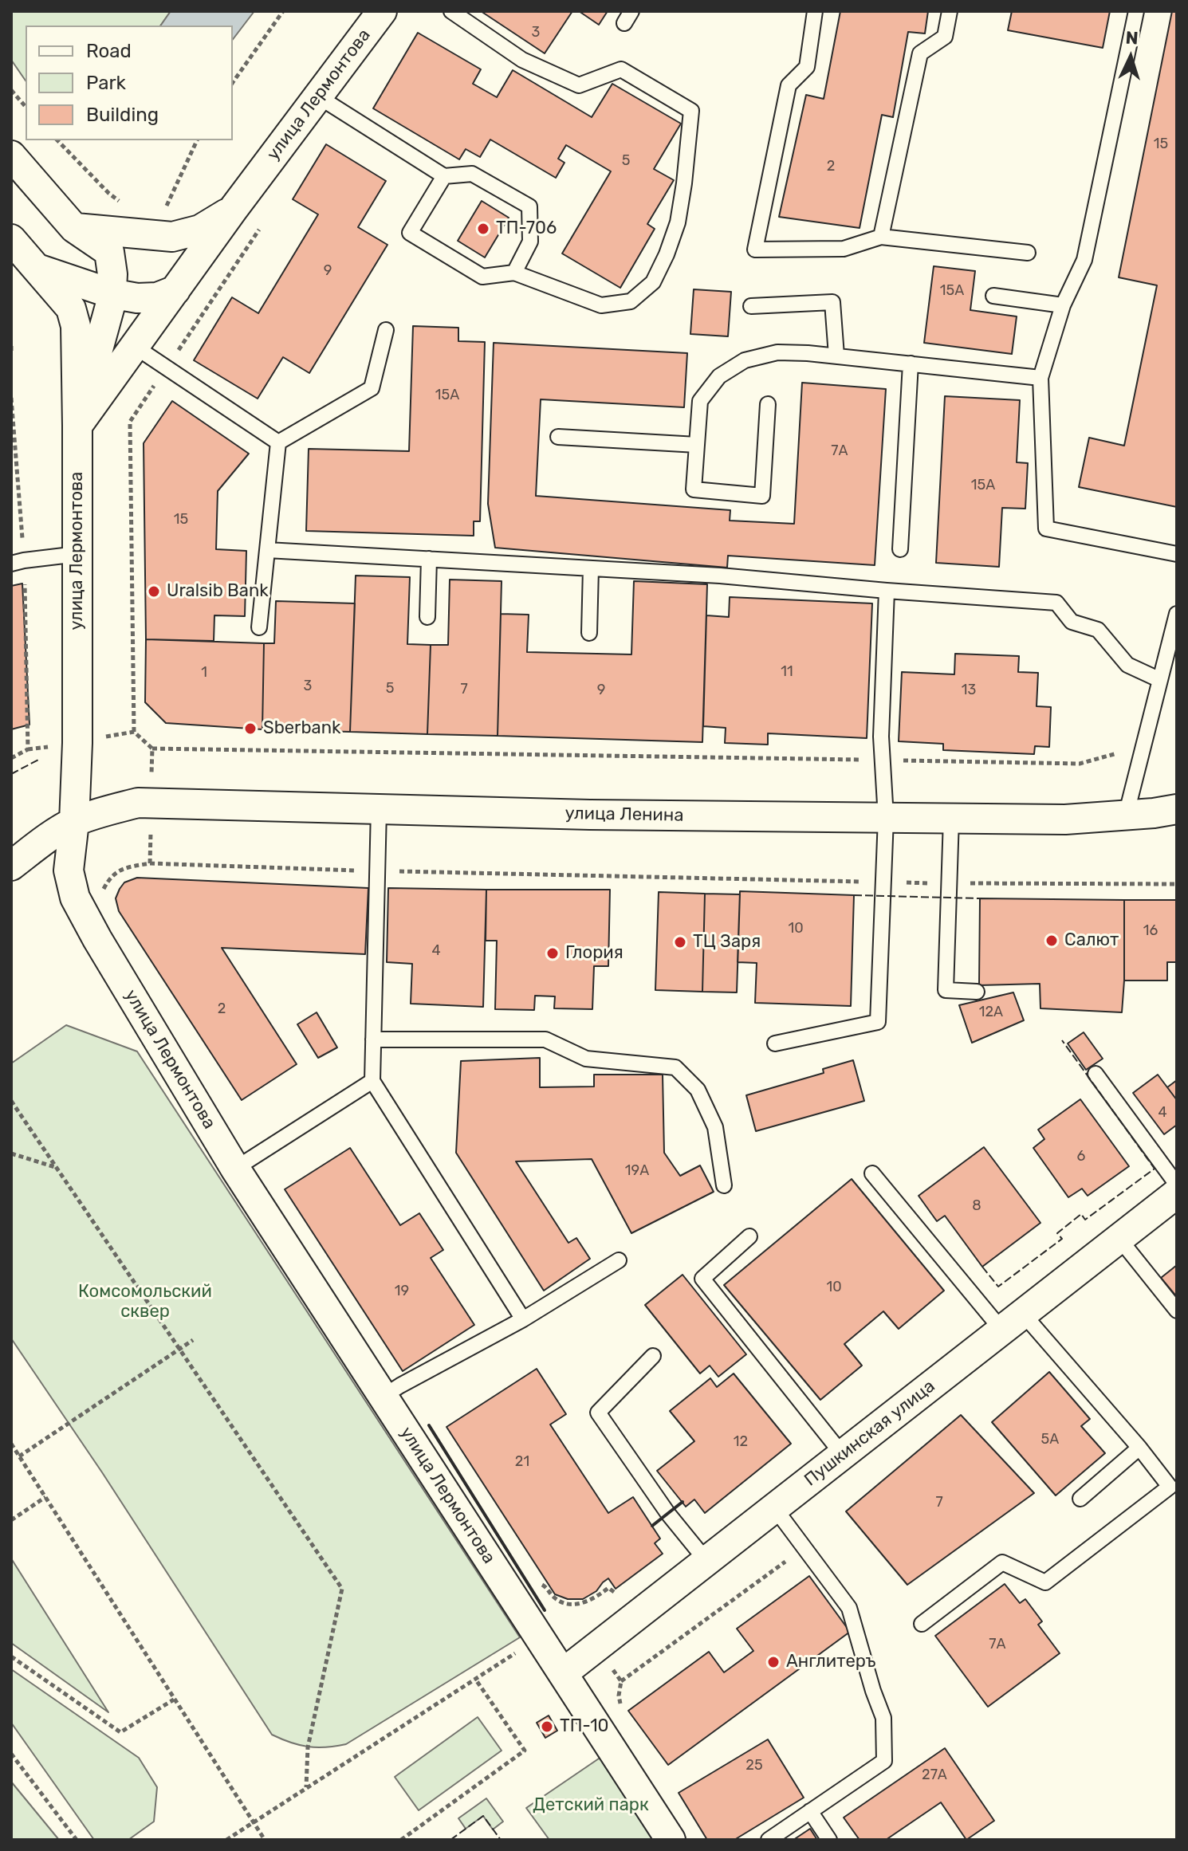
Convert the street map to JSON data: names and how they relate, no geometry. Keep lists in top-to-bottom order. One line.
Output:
{"streets":{"street":["улица Лермонтова","улица Ленина","Пушкинская улица"]},"crossings":[["улица Лермонтова","улица Ленина"],["улица Лермонтова","Пушкинская улица"]],"parks":["Комсомольский сквер","Детский парк"],"places":["ТП-706","Uralsib Bank","Sberbank","Салют","ТЦ Заря","Глория","Англитеръ","ТП-10"],"house_numbers":["3","15","5","2","9","15А","15А","7А","15А","15","11","1","3","5","7","9","13","10","16","4","2","12А","4","6","19А","8","10","19","5А","12","21","7","7А","25","27А"],"legend":["Road","Park","Building"],"north":"top"}
